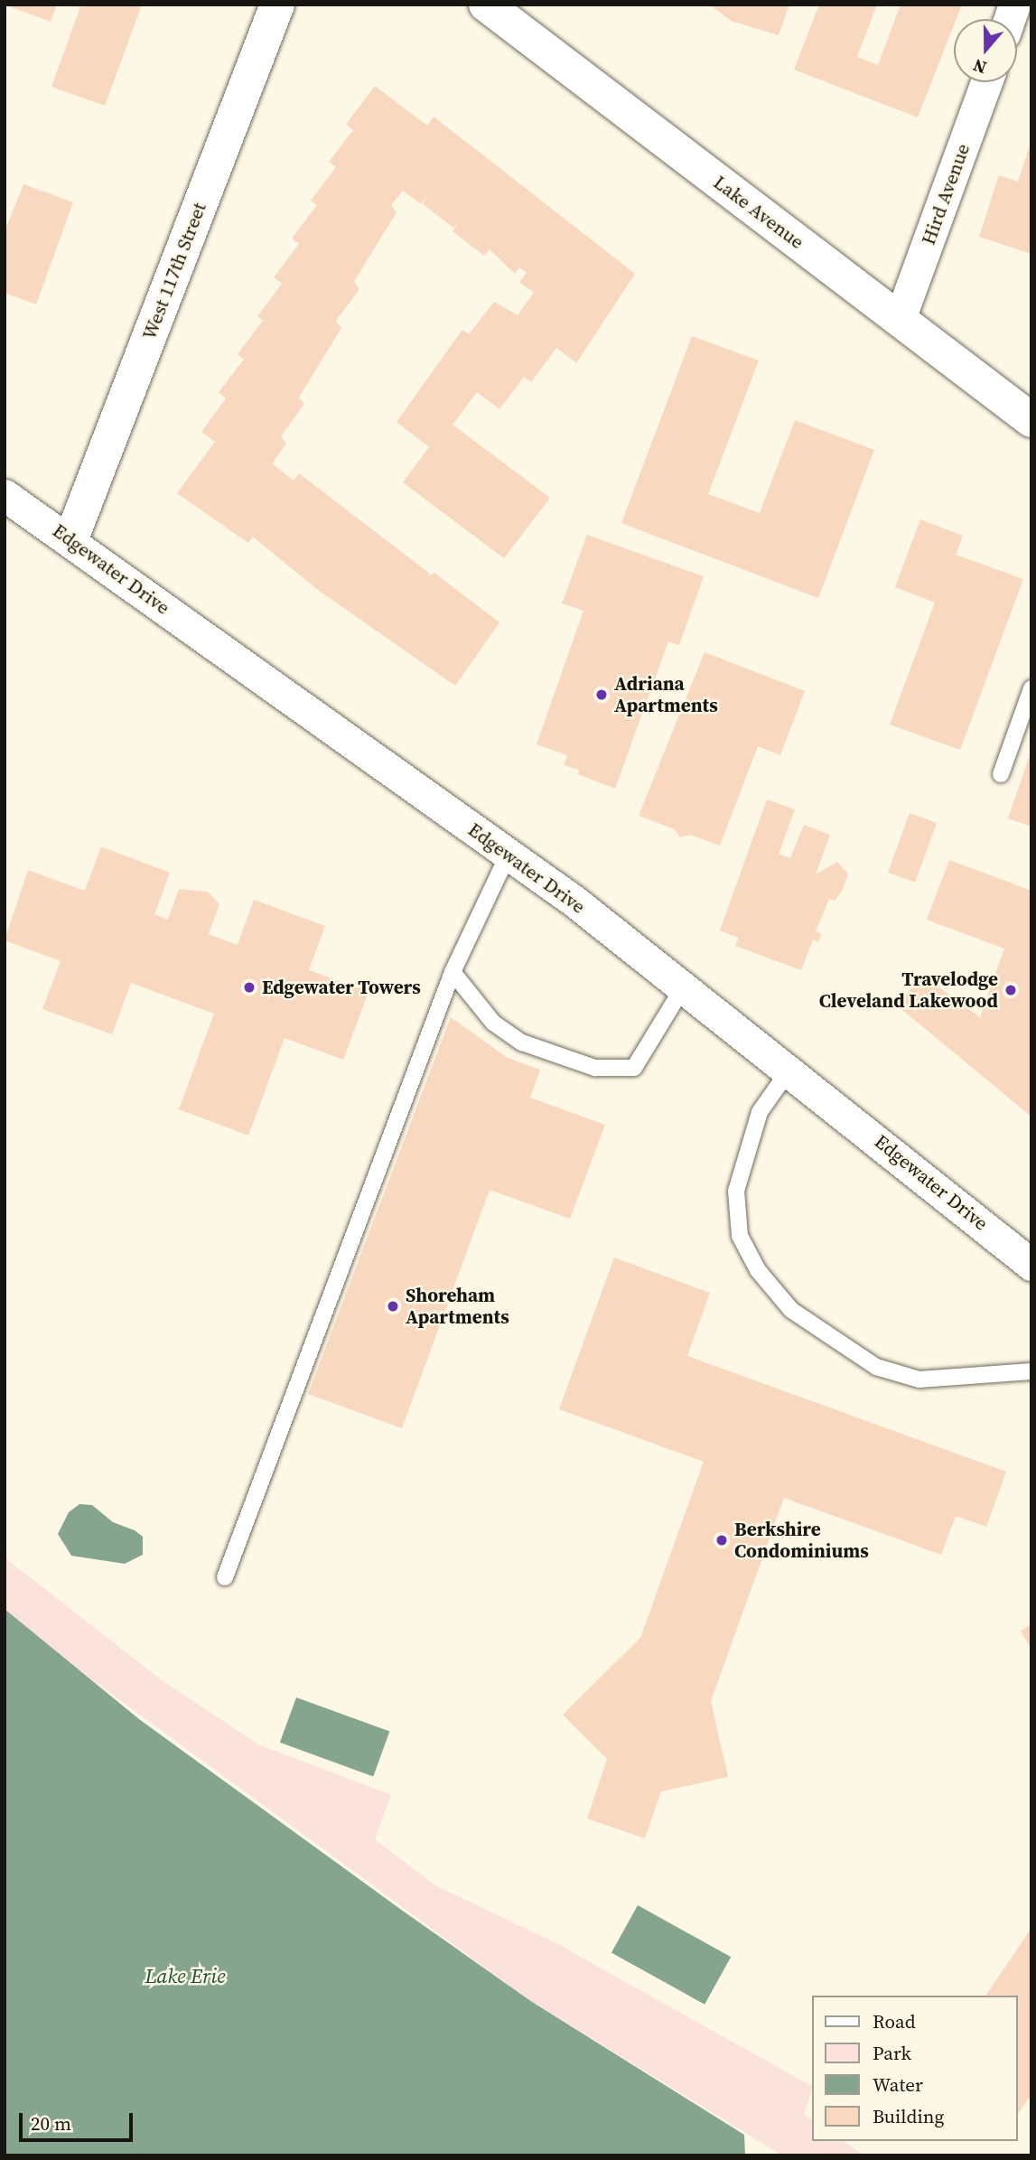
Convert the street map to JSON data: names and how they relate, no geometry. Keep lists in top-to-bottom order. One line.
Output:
{"streets":{"street":["Hird Avenue","Lake Avenue","West 117th Street","Edgewater Drive"]},"crossings":[["Hird Avenue","Lake Avenue"],["West 117th Street","Edgewater Drive"]],"water":["Lake Erie"],"places":["Adriana Apartments","Edgewater Towers","Travelodge Cleveland Lakewood","Shoreham Apartments","Berkshire Condominiums"],"legend":["Road","Park","Water","Building"],"scale_bar":"20 m","north":"bottom"}
